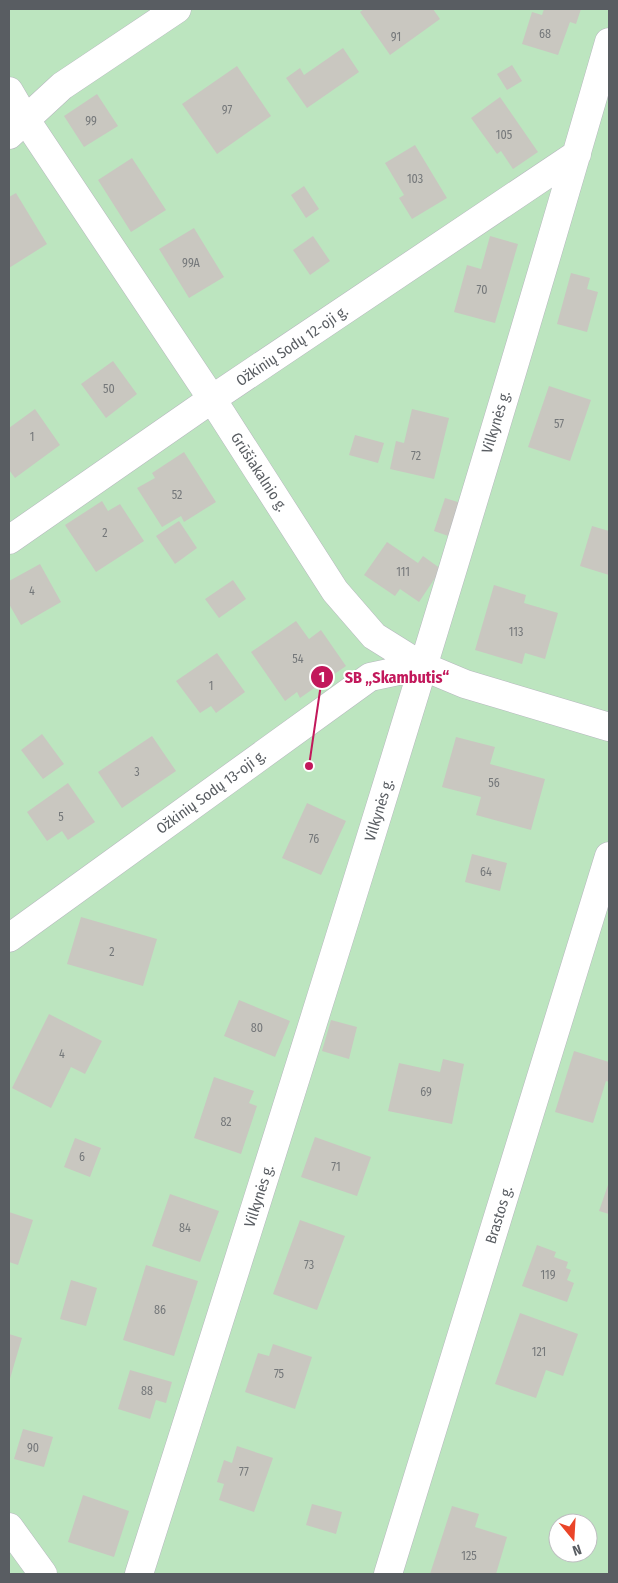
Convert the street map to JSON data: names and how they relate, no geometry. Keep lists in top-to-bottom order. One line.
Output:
{"streets":{"street":["Ožkinių Sodų 12-oji g.","Vilkynės g.","Grūšiakalnio g.","Ožkinių Sodų 13-oji g.","Brastos g."]},"crossings":[["Ožkinių Sodų 12-oji g.","Vilkynės g."],["Ožkinių Sodų 12-oji g.","Grūšiakalnio g."],["Vilkynės g.","Grūšiakalnio g."],["Vilkynės g.","Ožkinių Sodų 13-oji g."],["Grūšiakalnio g.","Ožkinių Sodų 13-oji g."]],"places":["SB „Skambutis“"],"house_numbers":["68","91","97","99","105","103","99A","70","50","57","1","72","52","2","111","4","113","54","1","3","56","5","76","64","2","80","4","69","82","6","71","84","73","119","86","121","75","88","90","77","125"],"north":"bottom"}
